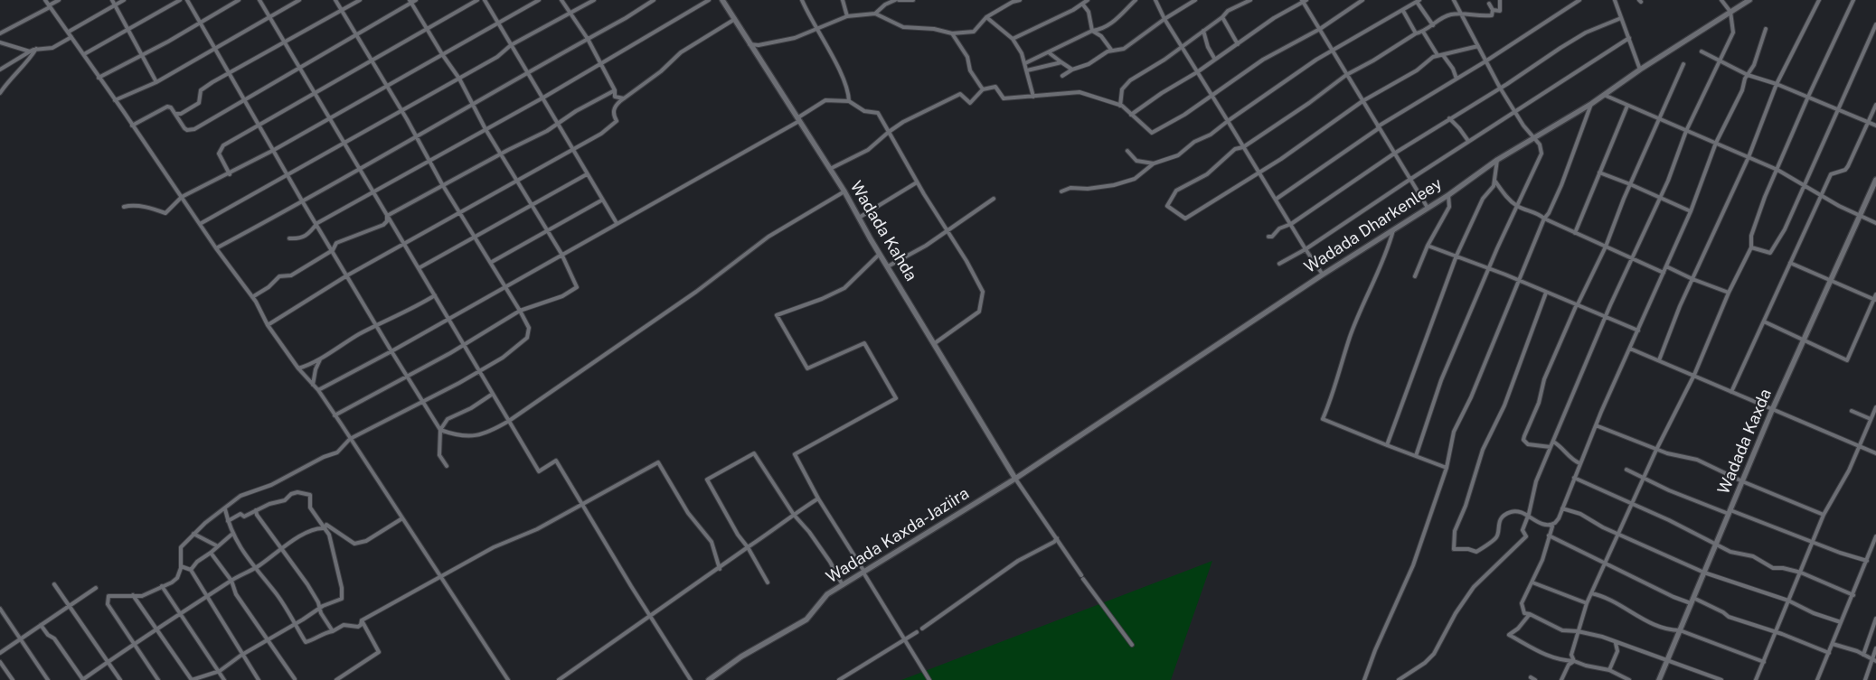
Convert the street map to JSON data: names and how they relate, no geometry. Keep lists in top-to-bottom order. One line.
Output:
{"streets":{"main road":["Wadada Dharkenleey","Wadada Kahda","Wadada Kaxda","Wadada Kaxda-Jaziira"]},"crossings":[["Wadada Dharkenleey","Wadada Kahda"],["Wadada Dharkenleey","Wadada Kaxda-Jaziira"],["Wadada Kahda","Wadada Kaxda-Jaziira"]]}
